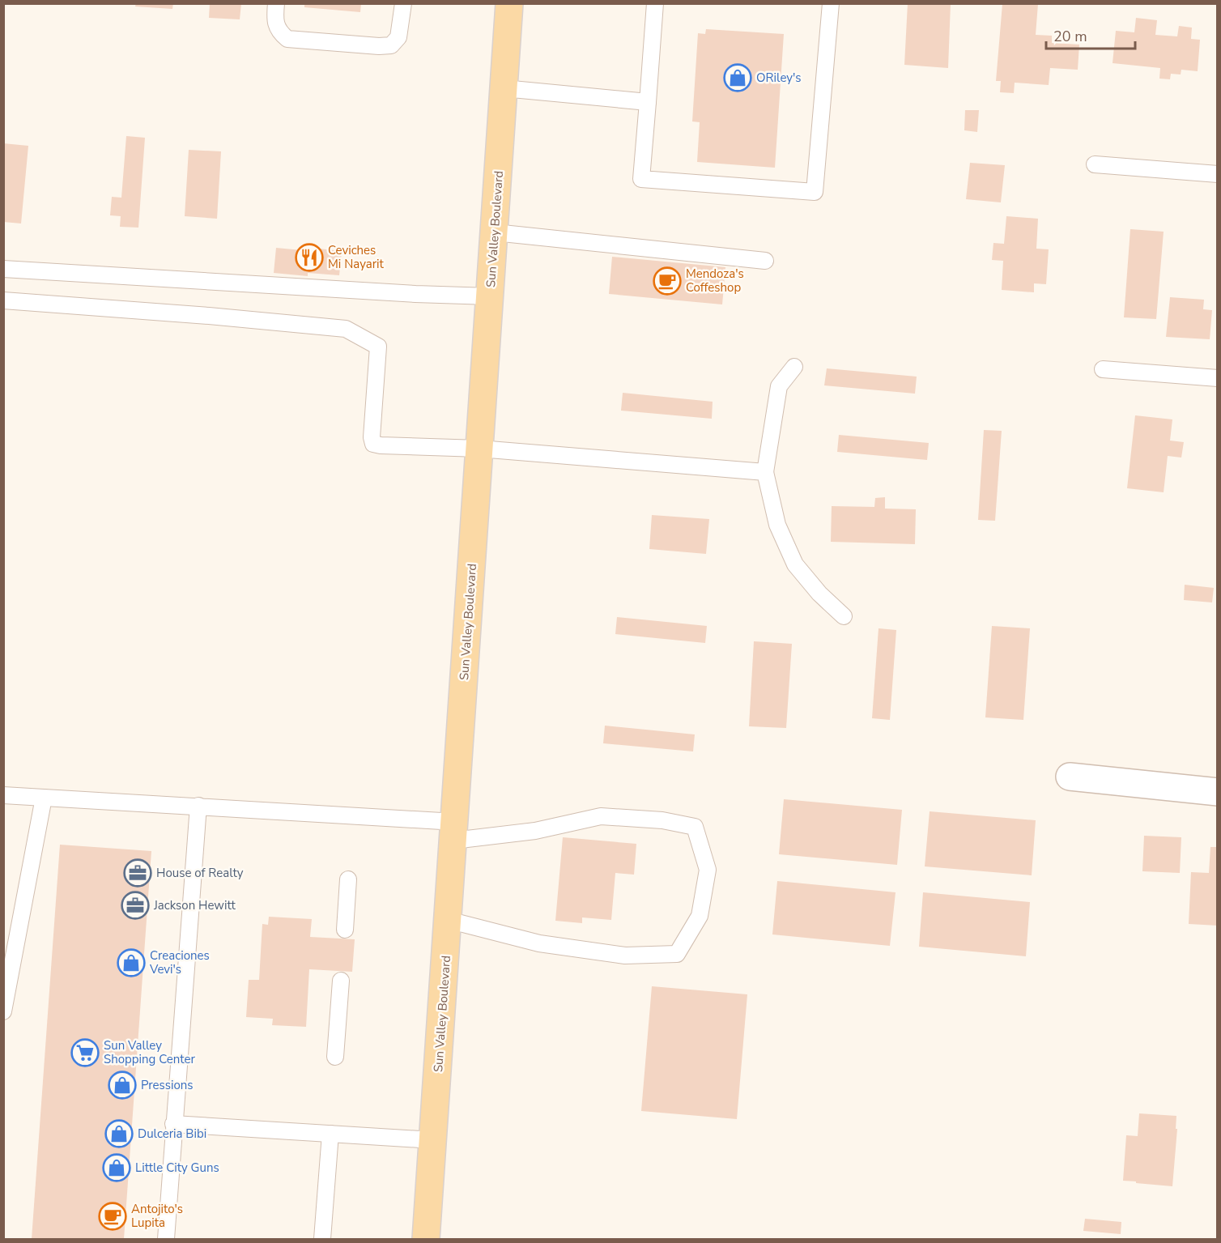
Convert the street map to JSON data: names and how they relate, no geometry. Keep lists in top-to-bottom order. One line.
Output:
{"streets":{"main road":["Sun Valley Boulevard"]},"places":{"shop":["ORiley's","Creaciones Vevi's","Pressions","Dulceria Bibi","Little City Guns"],"restaurant":["Ceviches Mi Nayarit"],"cafe":["Mendoza's Coffeshop","Antojito's Lupita"],"office":["House of Realty","Jackson Hewitt"],"supermarket":["Sun Valley Shopping Center"]},"scale_bar":"20 m"}
